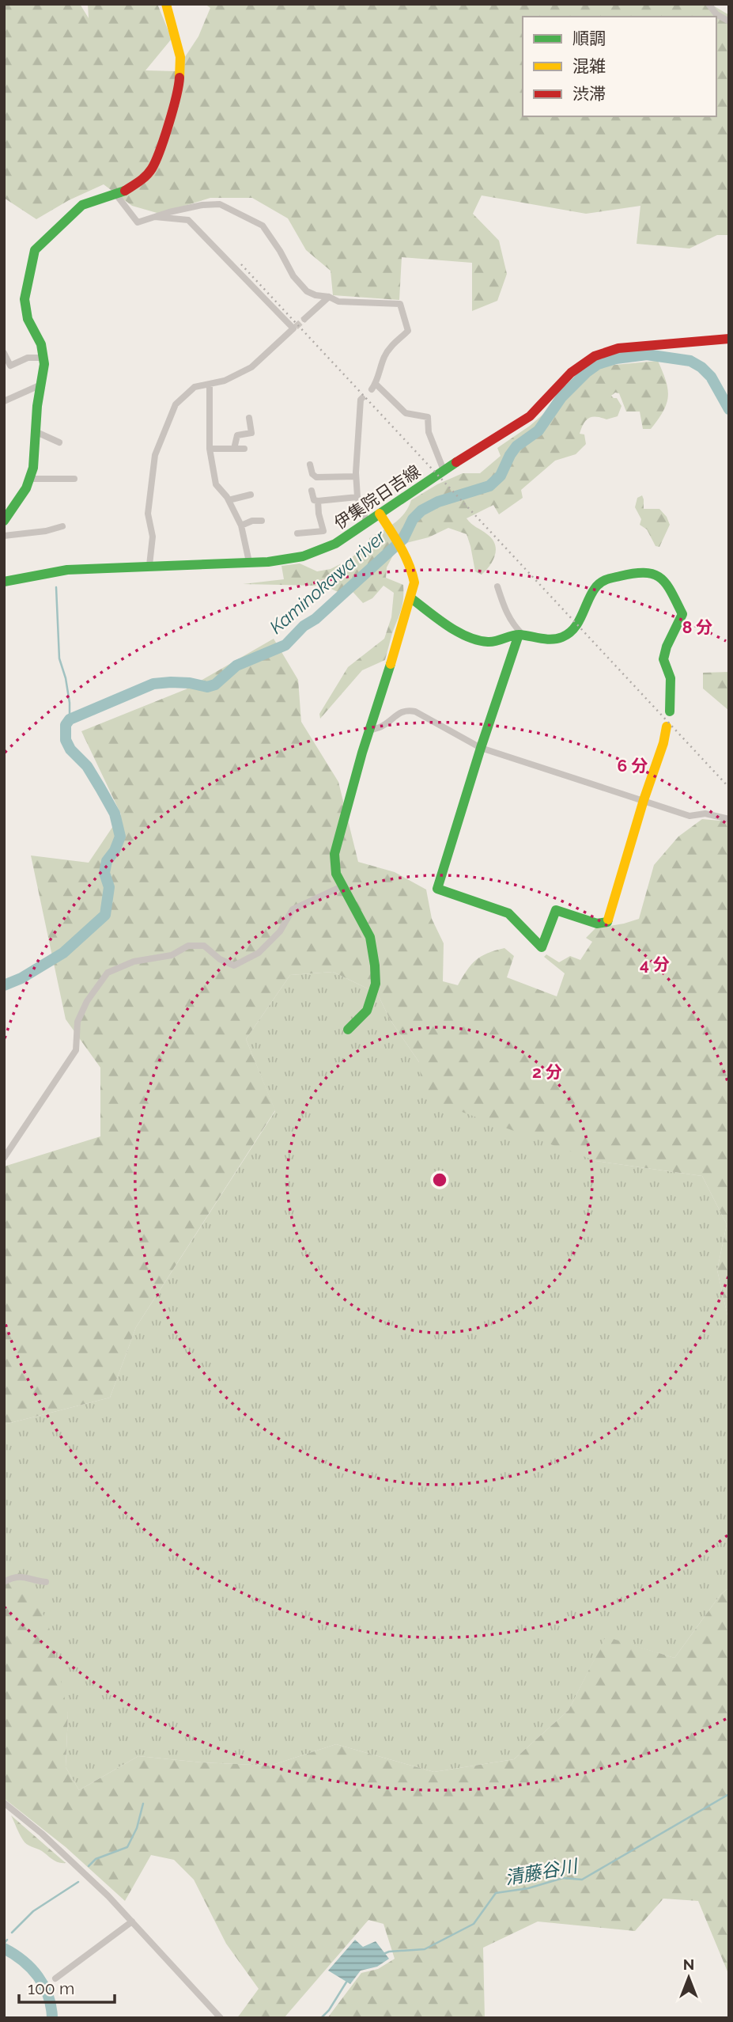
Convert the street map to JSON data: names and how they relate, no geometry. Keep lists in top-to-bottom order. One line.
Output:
{"streets":{"street":["伊集院日吉線"]},"water":["Kaminokawa river","清藤谷川"],"legend":["順調","混雑","渋滞"],"scale_bar":"100 m","north":"top","rings":["8 分","6 分","4 分","2 分"]}
